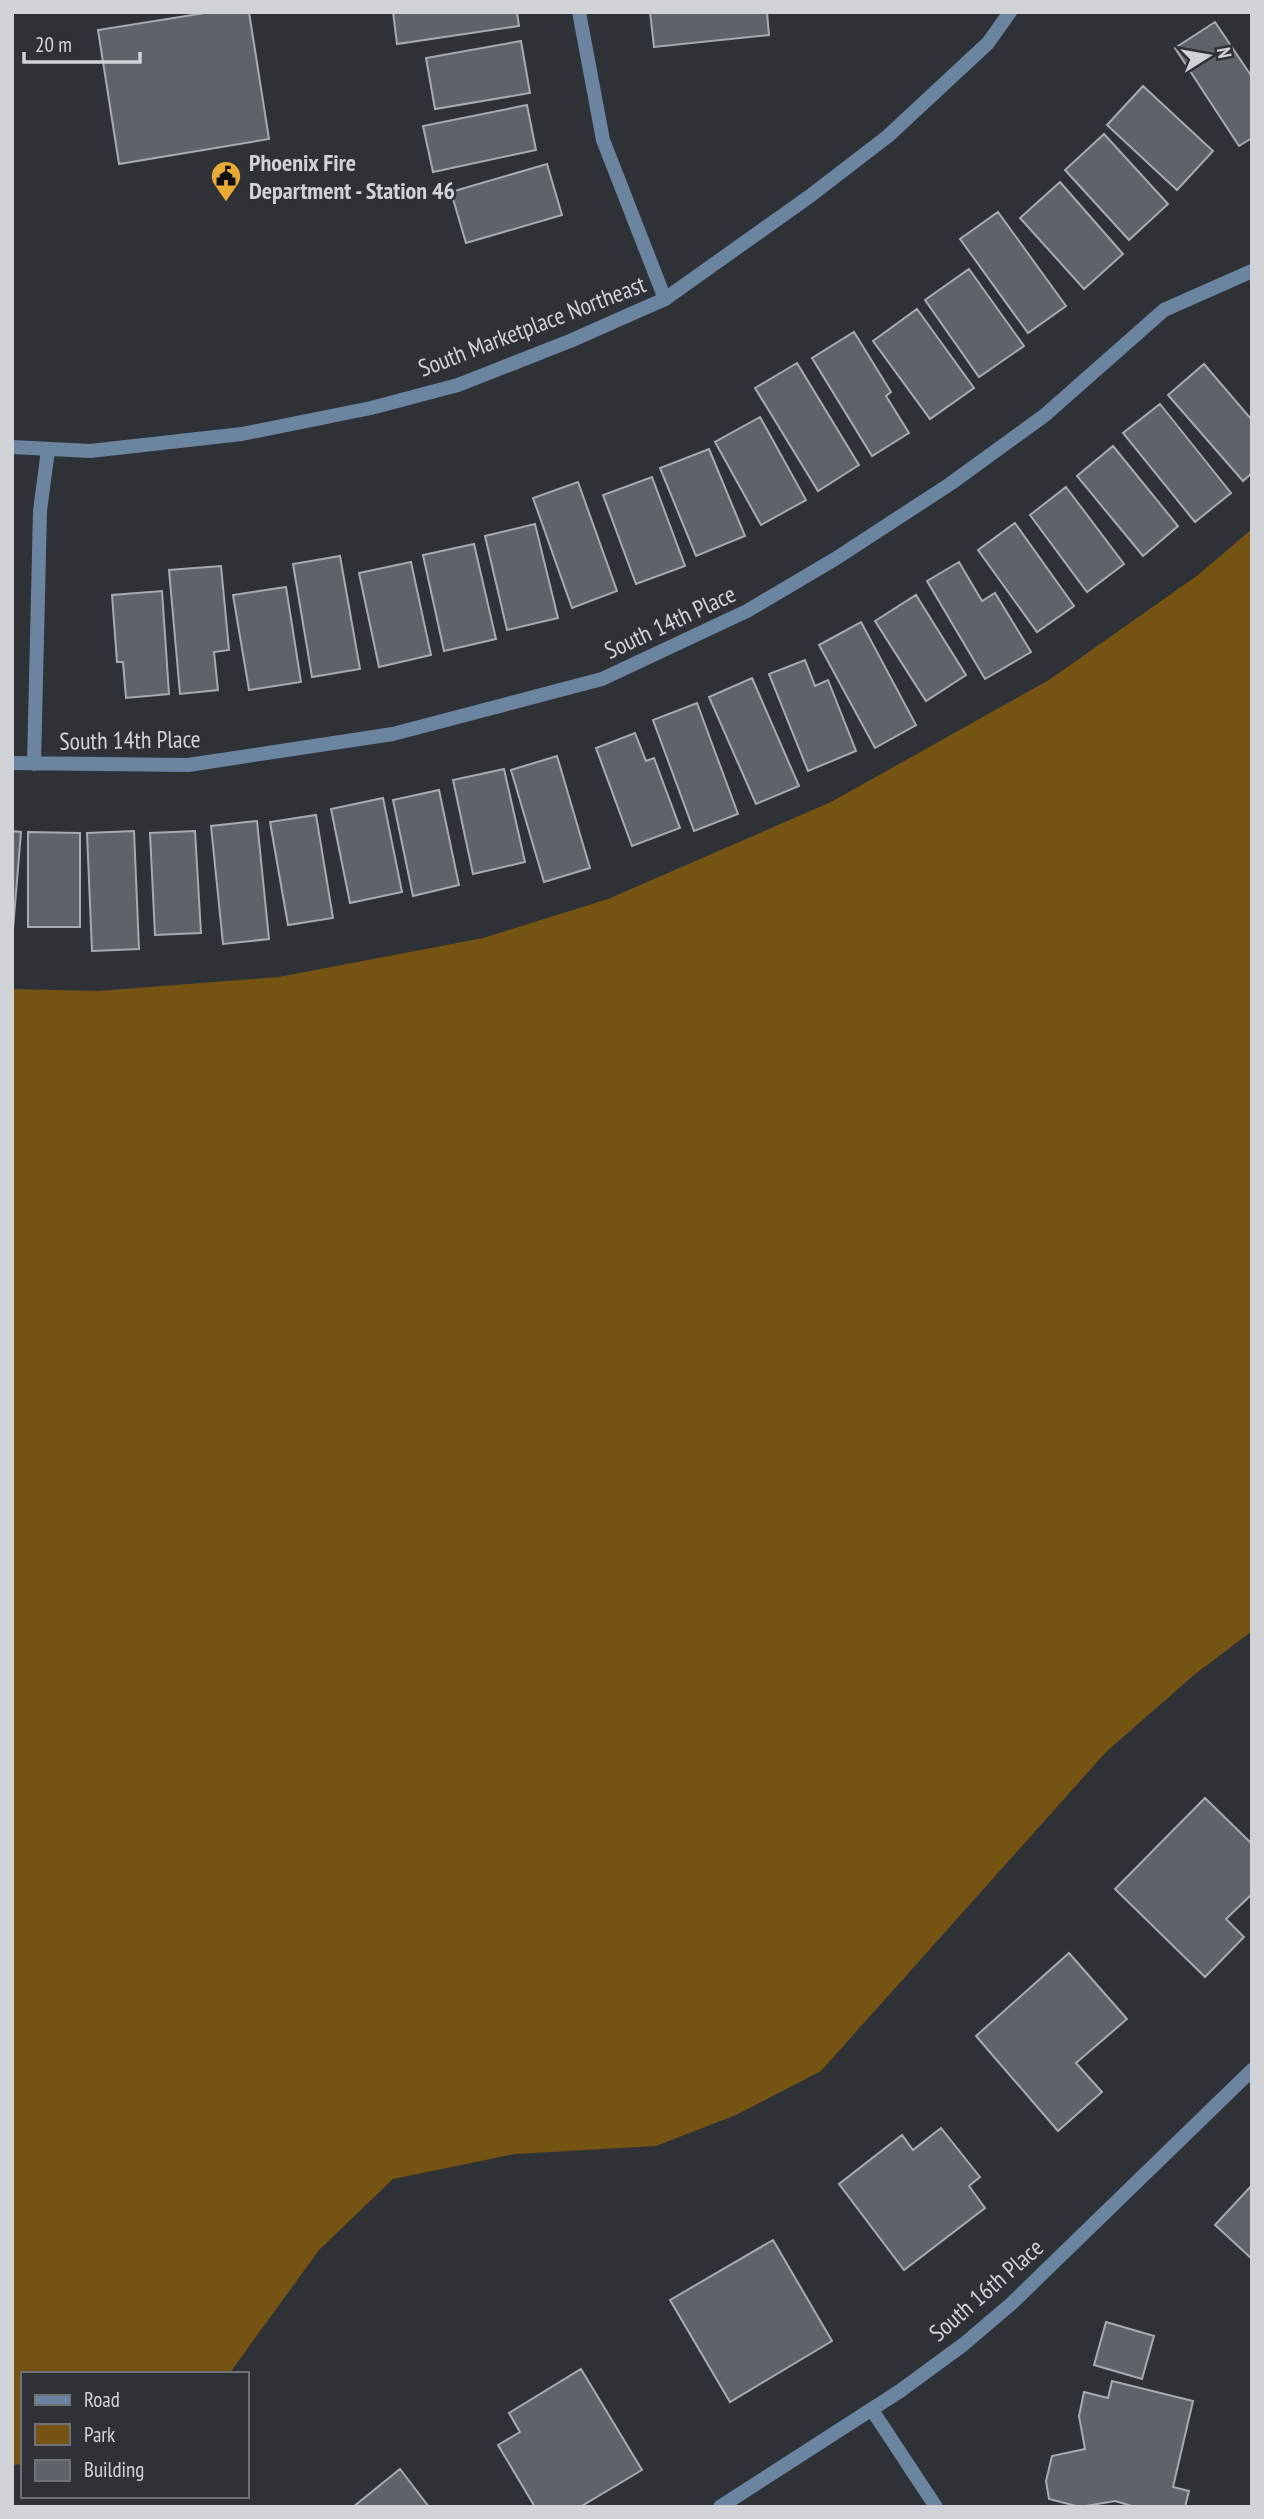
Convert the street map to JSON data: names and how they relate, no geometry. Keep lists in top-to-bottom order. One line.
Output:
{"streets":{"street":["South Marketplace Northeast","South 14th Place","South 16th Place"]},"places":{"public building":["Phoenix Fire Department - Station 46"]},"legend":["Road","Park","Building"],"scale_bar":"20 m","north":"right"}
